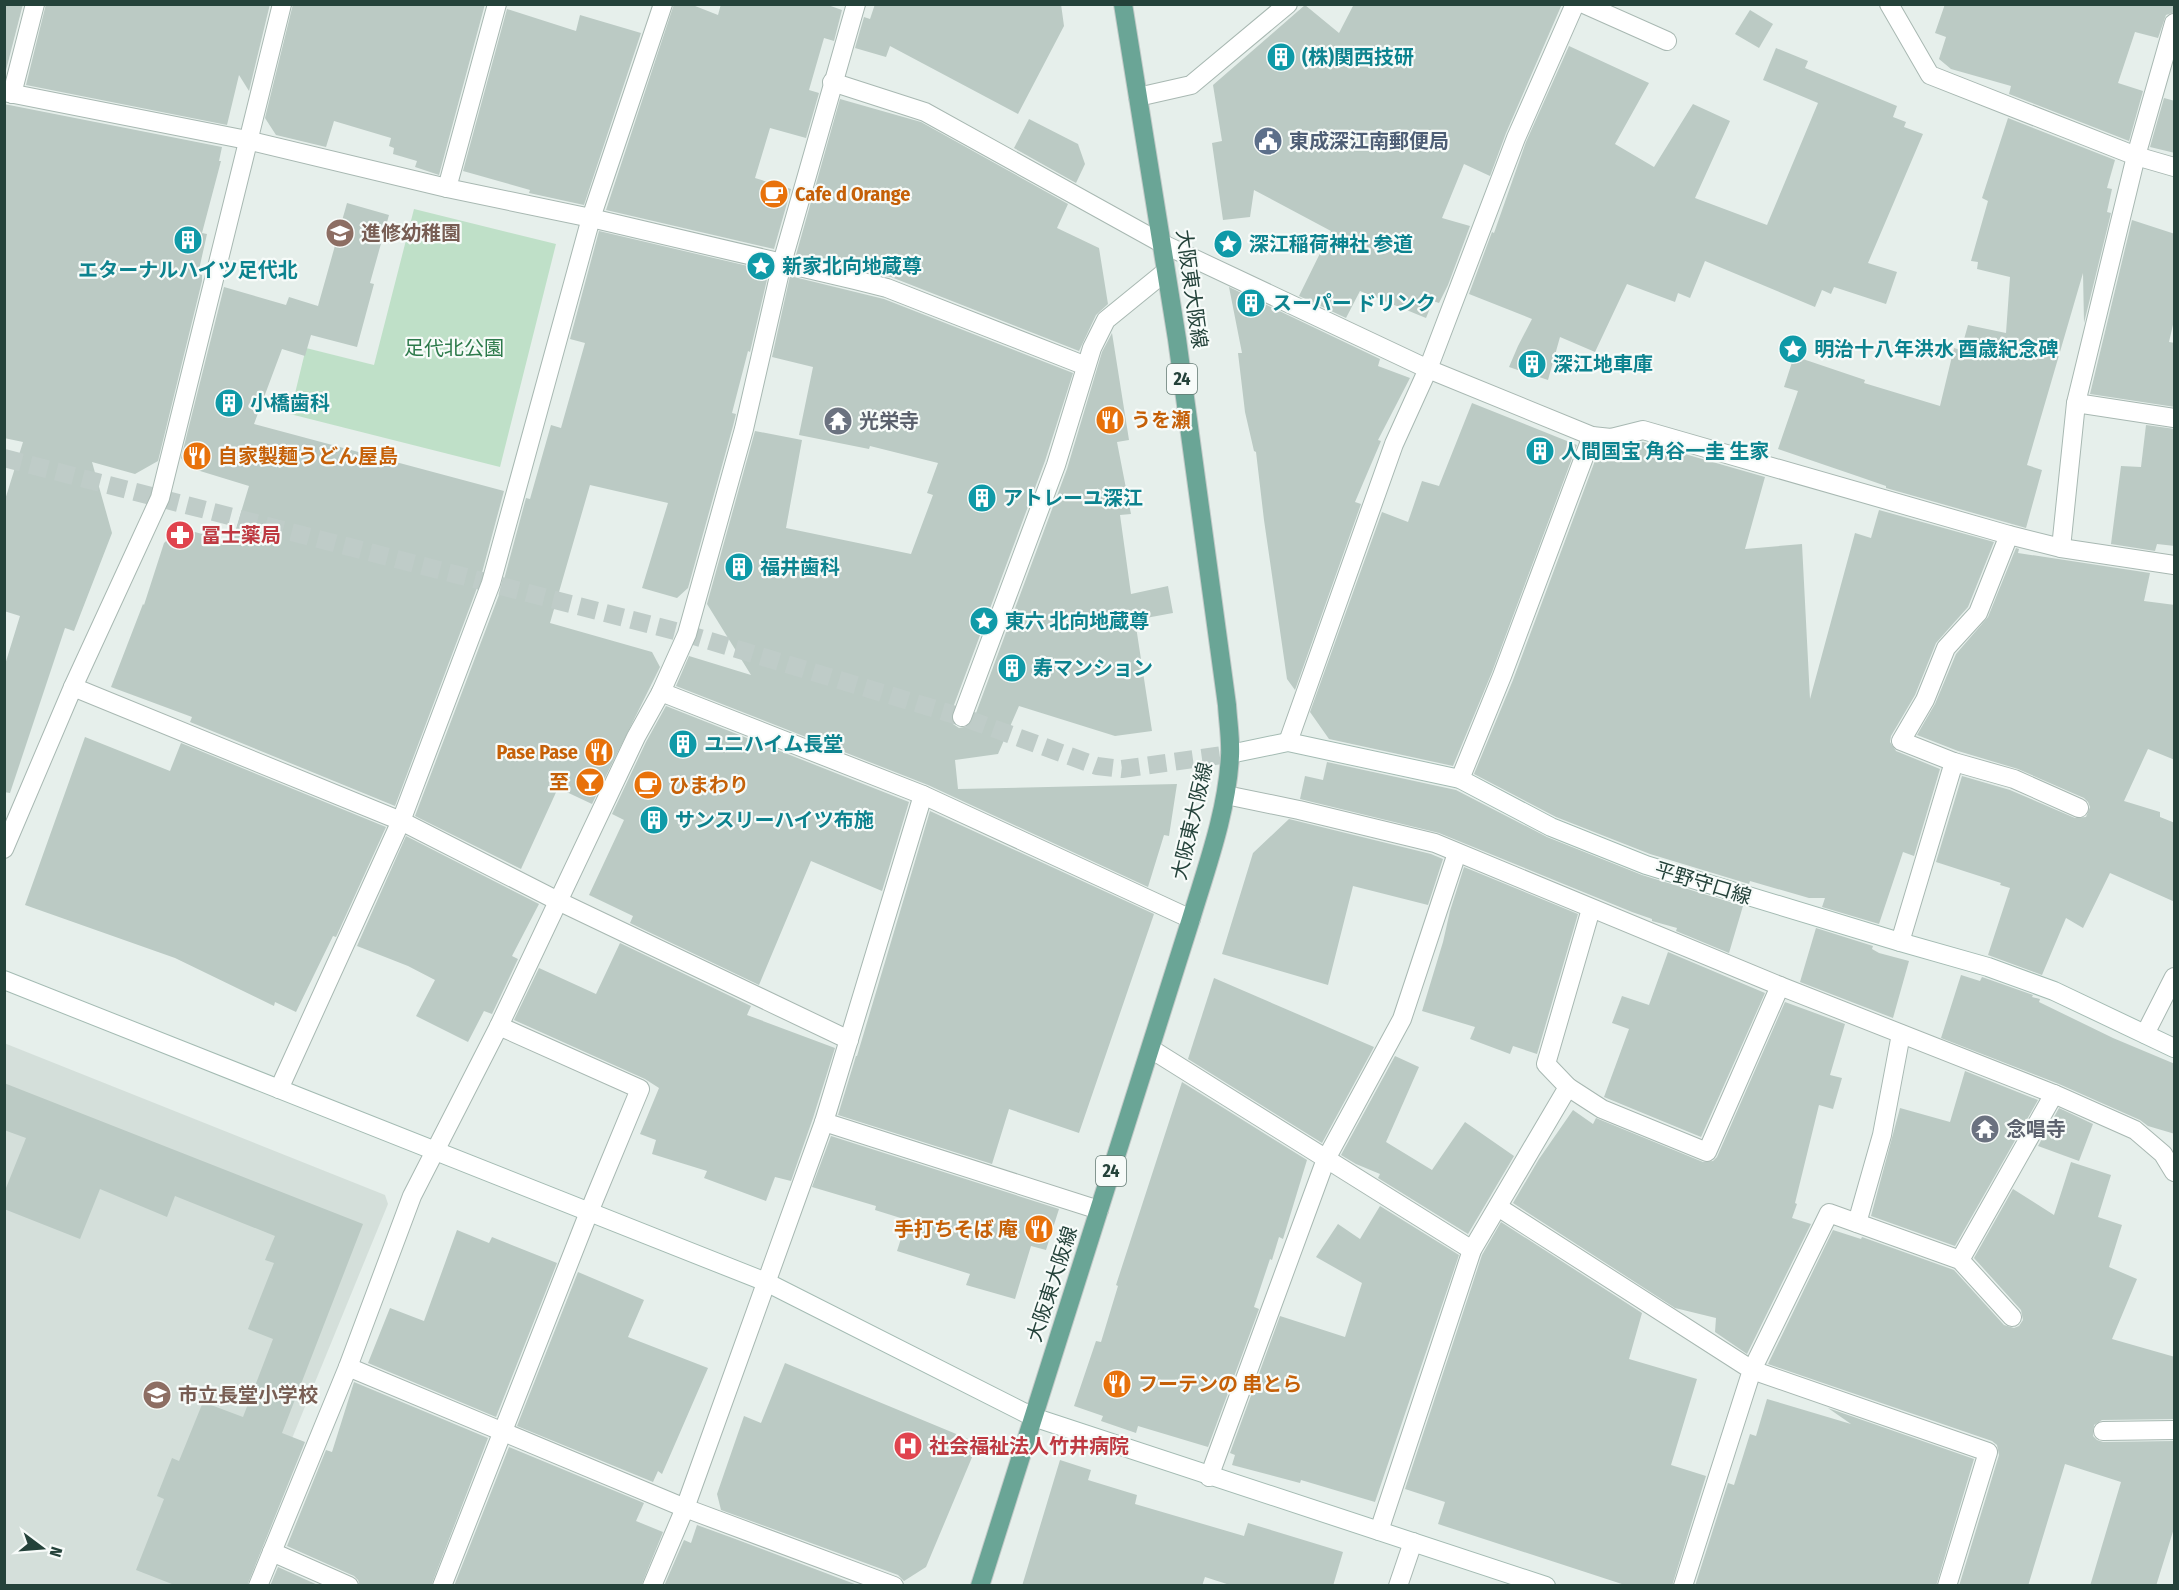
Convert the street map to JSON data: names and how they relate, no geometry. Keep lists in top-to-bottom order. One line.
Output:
{"streets":{"main road":["大阪東大阪線","24"],"street":["平野守口線"]},"crossings":[["大阪東大阪線","平野守口線"]],"parks":["足代北公園"],"places":{"building":["(株)関西技研","エターナルハイツ足代北","スーパー ドリンク","深江地車庫","小橋歯科","人間国宝 角谷一圭 生家","アトレーユ深江","福井歯科","寿マンション","ユニハイム長堂","サンスリーハイツ布施"],"public building":["東成深江南郵便局"],"cafe":["Cafe d Orange","ひまわり"],"school or university":["進修幼稚園","市立長堂小学校"],"place":["深江稲荷神社 参道","新家北向地蔵尊","明治十八年洪水 酉歳紀念碑","東六 北向地蔵尊"],"restaurant":["うを瀬","自家製麺うどん屋島","Pase Pase","手打ちそば 庵","フーテンの 串とら"],"temple":["光栄寺","念唱寺"],"pharmacy":["冨士薬局"],"bar":["至"],"hospital":["社会福祉法人竹井病院"]},"north":"right"}
